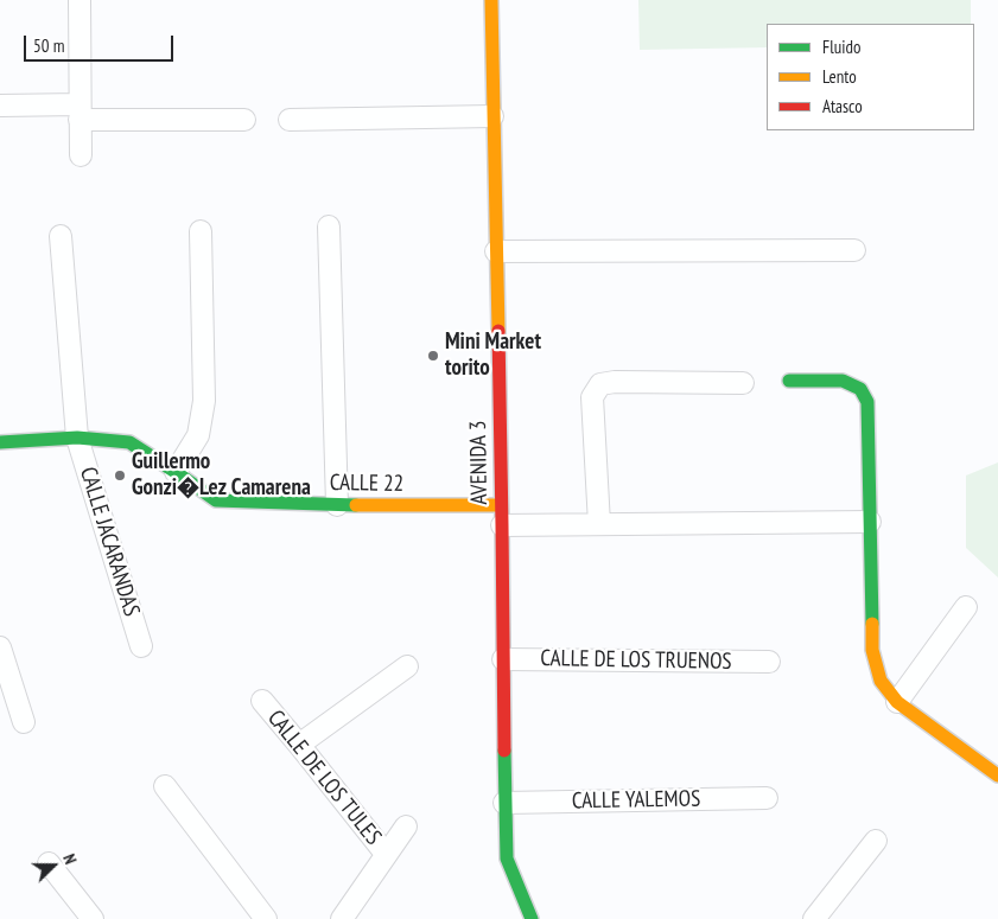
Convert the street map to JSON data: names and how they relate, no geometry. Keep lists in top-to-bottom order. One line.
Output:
{"streets":{"street":["AVENIDA 3","CALLE 22","CALLE JACARANDAS","CALLE DE LOS TRUENOS","CALLE DE LOS TULES","CALLE YALEMOS"]},"crossings":[["AVENIDA 3","CALLE 22"],["AVENIDA 3","CALLE DE LOS TRUENOS"],["AVENIDA 3","CALLE YALEMOS"],["CALLE 22","CALLE JACARANDAS"]],"places":["Mini Market torito","Guillermo Gonzi�Lez Camarena"],"legend":["Fluido","Lento","Atasco"],"scale_bar":"50 m","north":"right"}
